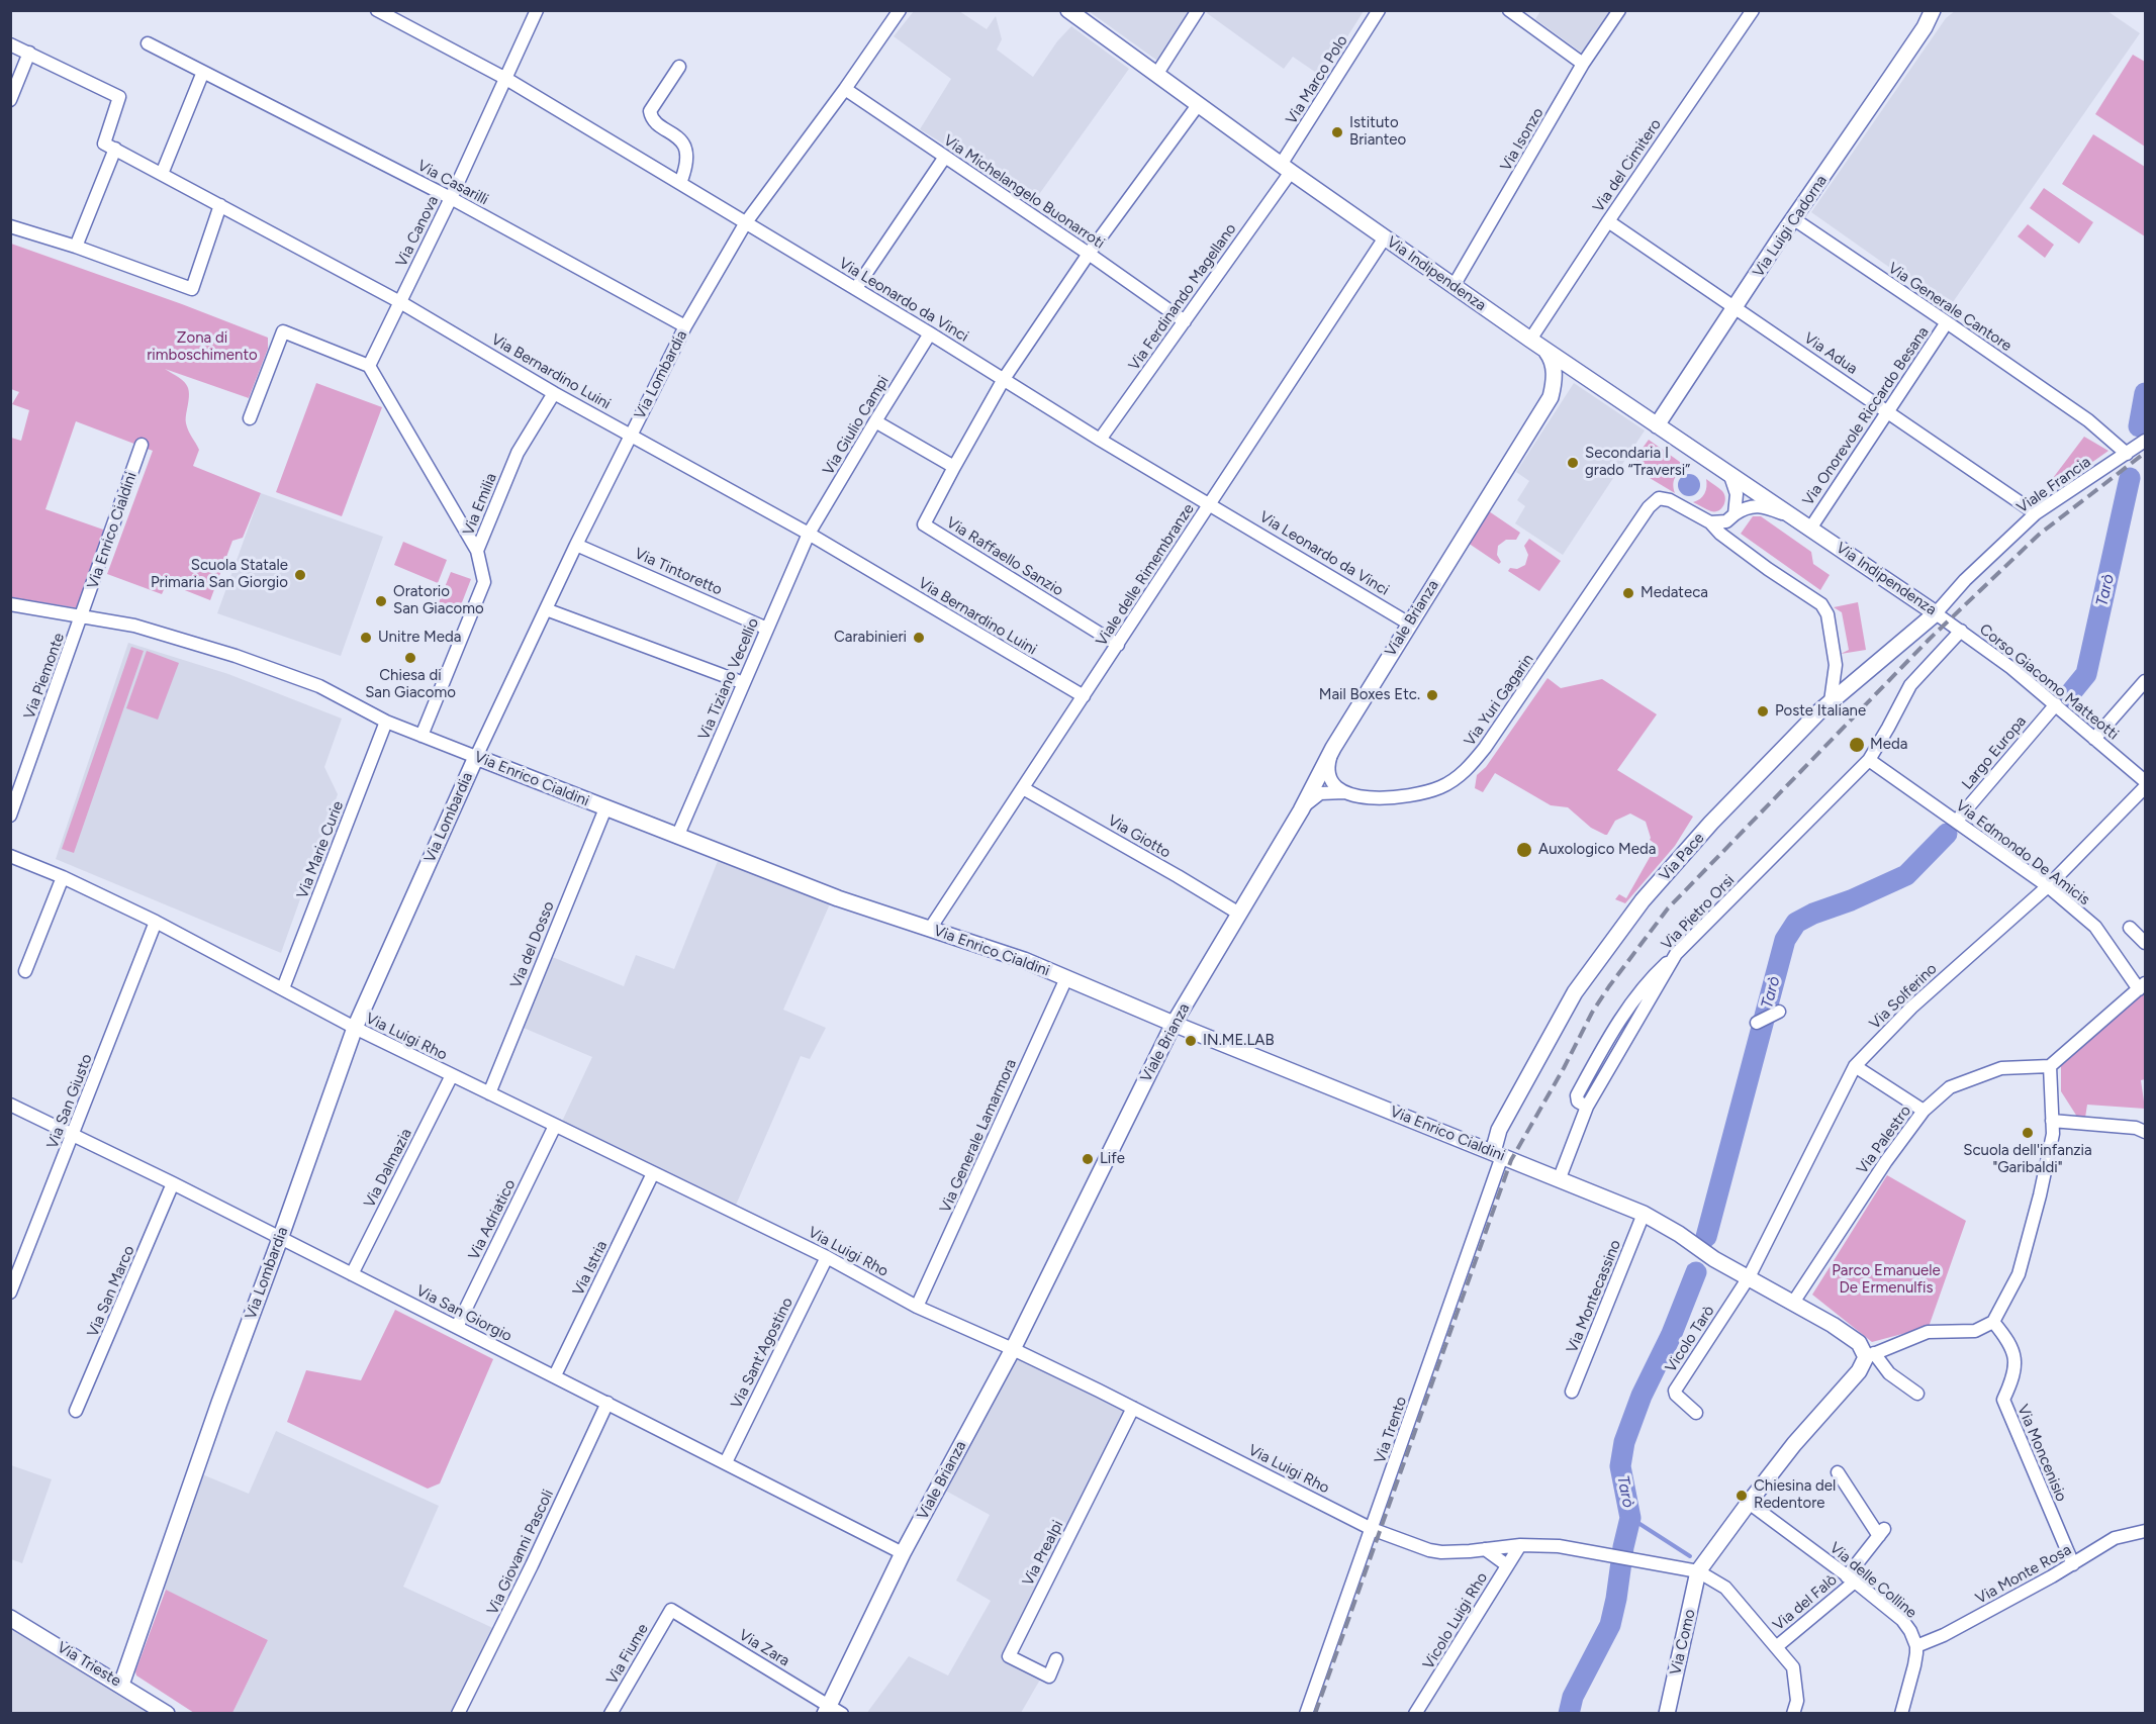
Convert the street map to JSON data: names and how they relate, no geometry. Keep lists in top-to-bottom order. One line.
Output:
{"streets":{"street":["Via Marco Polo","Via Isonzo","Via del Cimitero","Via Casarilli","Via Michelangelo Buonarroti","Via Luigi Cadorna","Via Canova","Via Indipendenza","Via Ferdinando Magellano","Via Leonardo da Vinci","Via Generale Cantore","Via Adua","Via Bernardino Luini","Via Lombardia","Via Onorevole Riccardo Besana","Via Giulio Campi","Viale Francia","Via Emilia","Via Enrico Cialdini","Via Raffaello Sanzio","Via Tintoretto","Viale delle Rimembranze","Viale Brianza","Via Piemonte","Via Tiziano Vecellio","Corso Giacomo Matteotti","Via Yuri Gagarin","Largo Europa","Via Giotto","Via Marie Curie","Via Edmondo De Amicis","Via Pace","Via Pietro Orsi","Via del Dosso","Via Solferino","Via Luigi Rho","Via San Giusto","Via Generale Lamarmora","Via Palestro","Via Dalmazia","Via Adriatico","Via Istria","Via San Marco","Via Montecassino","Via San Giorgio","Vicolo Tarò","Via Sant'Agostino","Via Trento","Via Moncenisio","Via Giovanni Pascoli","Via Prealpi","Via Monte Rosa","Via delle Colline","Via del Falò","Vicolo Luigi Rho","Via Como","Via Zara","Via Fiume","Via Trieste"]},"crossings":[["Via Marco Polo","Via Indipendenza"],["Via Marco Polo","Via Ferdinando Magellano"],["Via Isonzo","Via Indipendenza"],["Via del Cimitero","Via Indipendenza"],["Via del Cimitero","Via Adua"],["Via Casarilli","Via Canova"],["Via Casarilli","Via Lombardia"],["Via Michelangelo Buonarroti","Via Ferdinando Magellano"],["Via Michelangelo Buonarroti","Via Lombardia"],["Via Michelangelo Buonarroti","Via Raffaello Sanzio"],["Via Luigi Cadorna","Via Indipendenza"],["Via Luigi Cadorna","Via Generale Cantore"],["Via Luigi Cadorna","Via Adua"],["Via Canova","Via Leonardo da Vinci"],["Via Canova","Via Bernardino Luini"],["Via Indipendenza","Via Ferdinando Magellano"],["Via Indipendenza","Via Onorevole Riccardo Besana"],["Via Indipendenza","Viale Francia"],["Via Indipendenza","Via Raffaello Sanzio"],["Via Indipendenza","Viale delle Rimembranze"],["Via Indipendenza","Viale Brianza"],["Via Indipendenza","Corso Giacomo Matteotti"],["Via Indipendenza","Via Yuri Gagarin"],["Via Indipendenza","Via Pace"],["Via Indipendenza","Via Pietro Orsi"],["Via Ferdinando Magellano","Via Leonardo da Vinci"],["Via Leonardo da Vinci","Via Lombardia"],["Via Leonardo da Vinci","Via Giulio Campi"],["Via Leonardo da Vinci","Via Raffaello Sanzio"],["Via Leonardo da Vinci","Viale delle Rimembranze"],["Via Leonardo da Vinci","Viale Brianza"],["Via Generale Cantore","Via Onorevole Riccardo Besana"],["Via Generale Cantore","Viale Francia"],["Via Adua","Via Onorevole Riccardo Besana"],["Via Adua","Viale Francia"],["Via Bernardino Luini","Via Lombardia"],["Via Bernardino Luini","Via Giulio Campi"],["Via Bernardino Luini","Via Emilia"],["Via Bernardino Luini","Viale delle Rimembranze"],["Via Bernardino Luini","Via Tiziano Vecellio"],["Via Lombardia","Via Enrico Cialdini"],["Via Lombardia","Via Tintoretto"],["Via Lombardia","Via Luigi Rho"],["Via Lombardia","Via San Giorgio"],["Via Lombardia","Via Trieste"],["Via Giulio Campi","Via Tiziano Vecellio"],["Viale Francia","Via Pace"],["Via Emilia","Via Enrico Cialdini"],["Via Enrico Cialdini","Viale delle Rimembranze"],["Via Enrico Cialdini","Viale Brianza"],["Via Enrico Cialdini","Via Piemonte"],["Via Enrico Cialdini","Via Tiziano Vecellio"],["Via Enrico Cialdini","Via Marie Curie"],["Via Enrico Cialdini","Via Pace"],["Via Enrico Cialdini","Via Pietro Orsi"],["Via Enrico Cialdini","Via del Dosso"],["Via Enrico Cialdini","Via Solferino"],["Via Enrico Cialdini","Via Generale Lamarmora"],["Via Enrico Cialdini","Via Palestro"],["Via Enrico Cialdini","Via Montecassino"],["Via Enrico Cialdini","Vicolo Tarò"],["Via Enrico Cialdini","Via Trento"],["Via Raffaello Sanzio","Viale delle Rimembranze"],["Via Tintoretto","Via Tiziano Vecellio"],["Viale delle Rimembranze","Via Giotto"],["Viale Brianza","Via Yuri Gagarin"],["Viale Brianza","Via Giotto"],["Viale Brianza","Via Luigi Rho"],["Viale Brianza","Via San Giorgio"],["Viale Brianza","Via Zara"],["Corso Giacomo Matteotti","Largo Europa"],["Corso Giacomo Matteotti","Via Pietro Orsi"],["Largo Europa","Via Edmondo De Amicis"],["Via Marie Curie","Via Luigi Rho"],["Via Edmondo De Amicis","Via Pietro Orsi"],["Via Edmondo De Amicis","Via Solferino"],["Via Pace","Via Trento"],["Via del Dosso","Via Luigi Rho"],["Via Solferino","Vicolo Tarò"],["Via Luigi Rho","Via San Giusto"],["Via Luigi Rho","Via Generale Lamarmora"],["Via Luigi Rho","Via Dalmazia"],["Via Luigi Rho","Via Adriatico"],["Via Luigi Rho","Via Istria"],["Via Luigi Rho","Via Sant'Agostino"],["Via Luigi Rho","Via Trento"],["Via Luigi Rho","Via Prealpi"],["Via Luigi Rho","Vicolo Luigi Rho"],["Via Luigi Rho","Via Como"],["Via San Giusto","Via San Giorgio"],["Via Dalmazia","Via San Giorgio"],["Via Adriatico","Via San Giorgio"],["Via Istria","Via San Giorgio"],["Via San Marco","Via San Giorgio"],["Via San Giorgio","Via Sant'Agostino"],["Via San Giorgio","Via Giovanni Pascoli"],["Via Moncenisio","Via Monte Rosa"],["Via Monte Rosa","Via delle Colline"],["Via delle Colline","Via del Falò"],["Via Zara","Via Fiume"]],"water":["Tarò"],"parks":["Zona di rimboschimento","Parco Emanuele De Ermenulfis"],"places":["Istituto Brianteo","Secondaria I grado “Traversi”","Scuola Statale Primaria San Giorgio","Medateca","Oratorio San Giacomo","Unitre Meda","Carabinieri","Chiesa di San Giacomo","Mail Boxes Etc.","Poste Italiane","Meda","Auxologico Meda","IN.ME.LAB","Scuola dell'infanzia \"Garibaldi\"","Life","Chiesina del Redentore"]}
